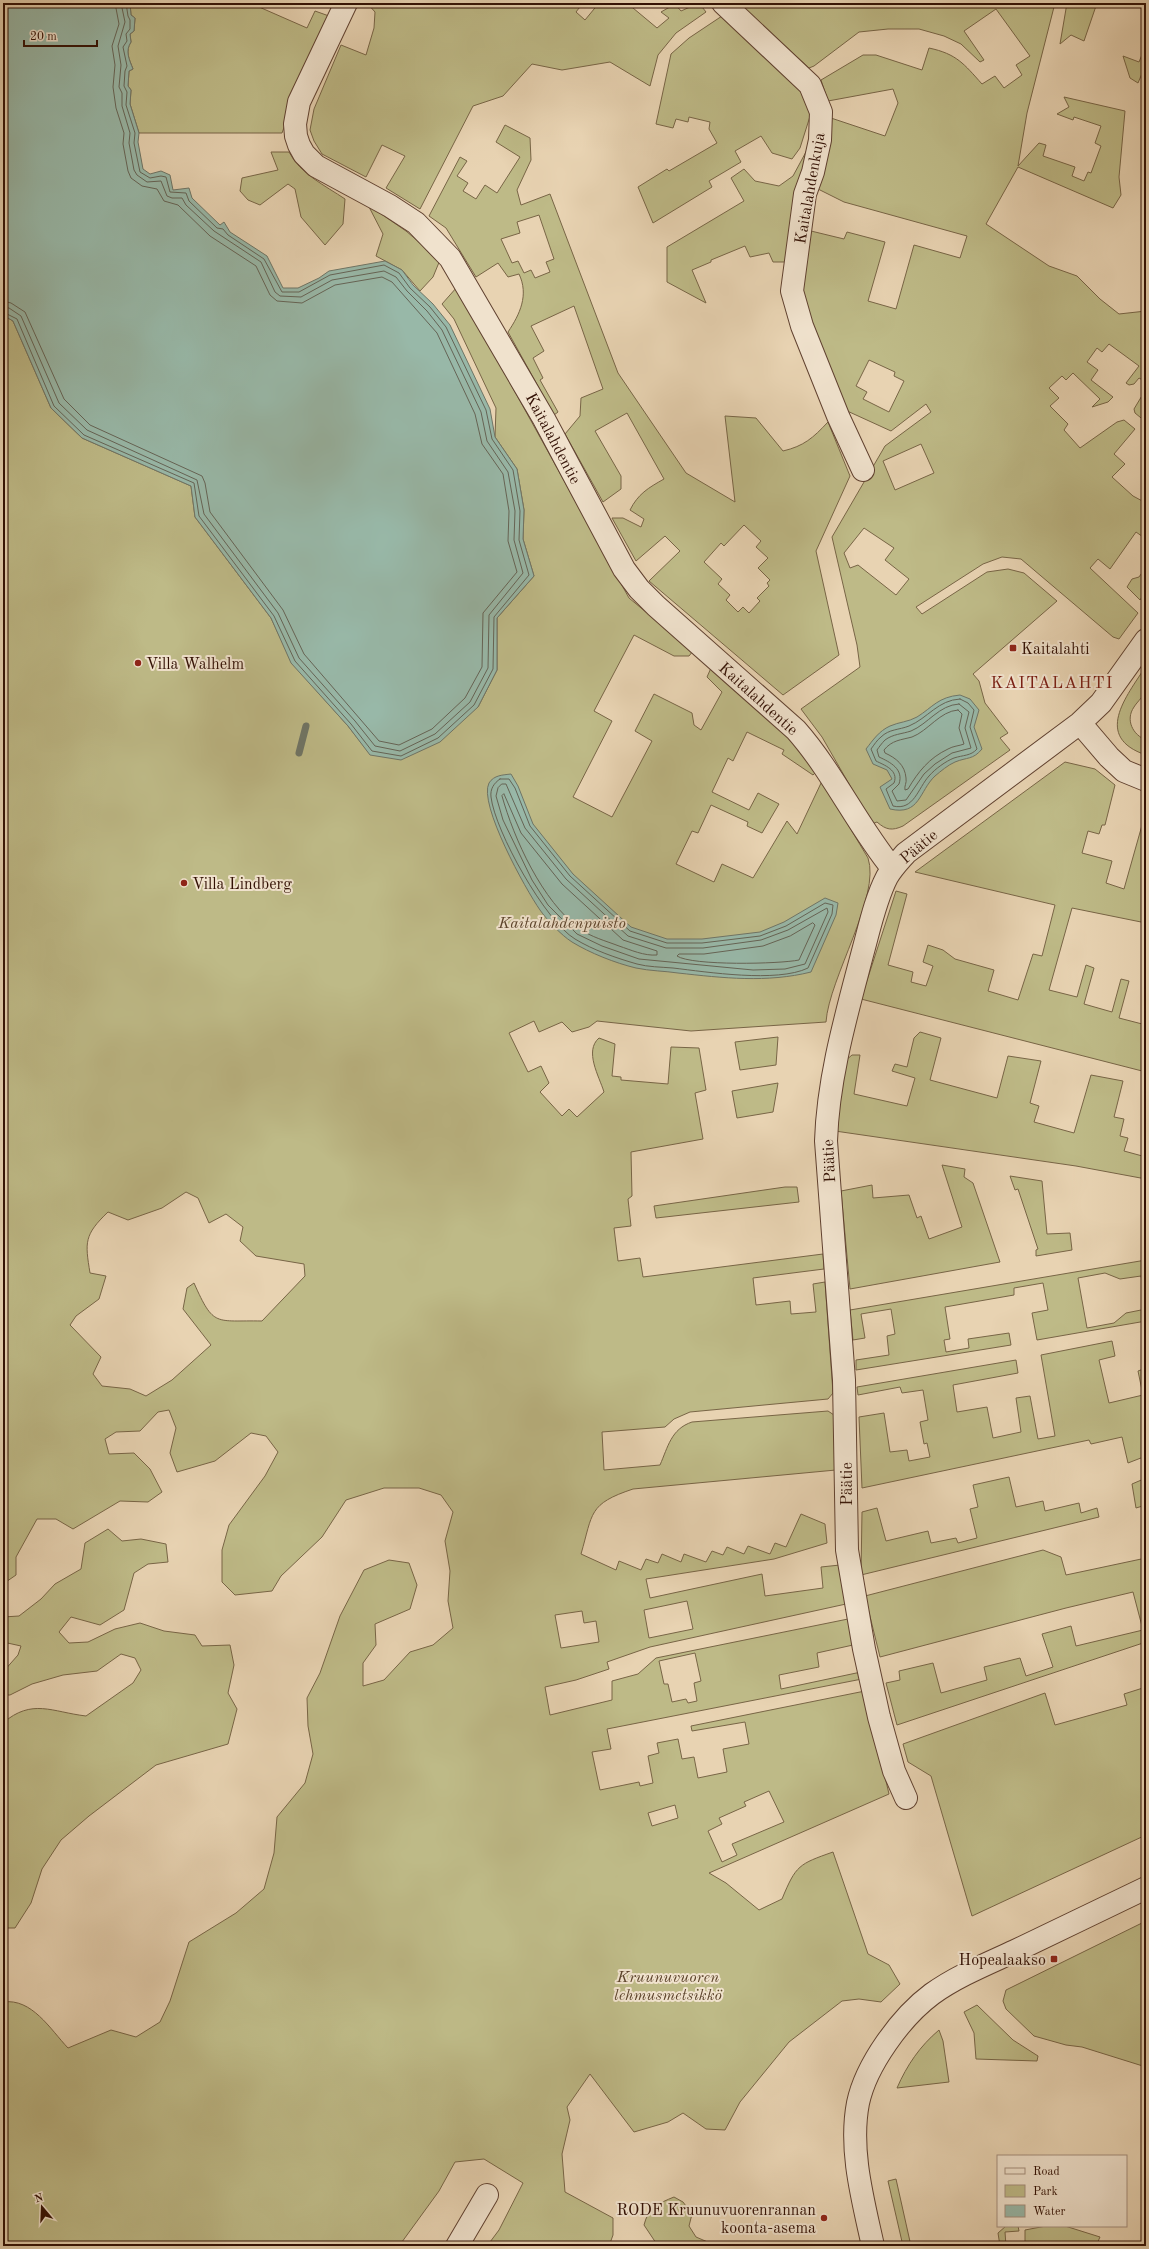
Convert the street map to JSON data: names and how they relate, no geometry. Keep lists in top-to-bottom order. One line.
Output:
{"streets":{"street":["Kaitalahdenkuja","Kaitalahdentie","Päätie"]},"crossings":[["Kaitalahdentie","Päätie"]],"districts":["KAITALAHTI"],"parks":["Kaitalahdenpuisto","Kruunuvuoren lehmusmetsikkö"],"places":{"transit":["Kaitalahti","Hopealaakso"],"other":["Villa Walhelm","Villa Lindberg","RODE Kruunuvuorenrannan koonta-asema"]},"legend":["Road","Park","Water"],"scale_bar":"20 m","north":"top"}
